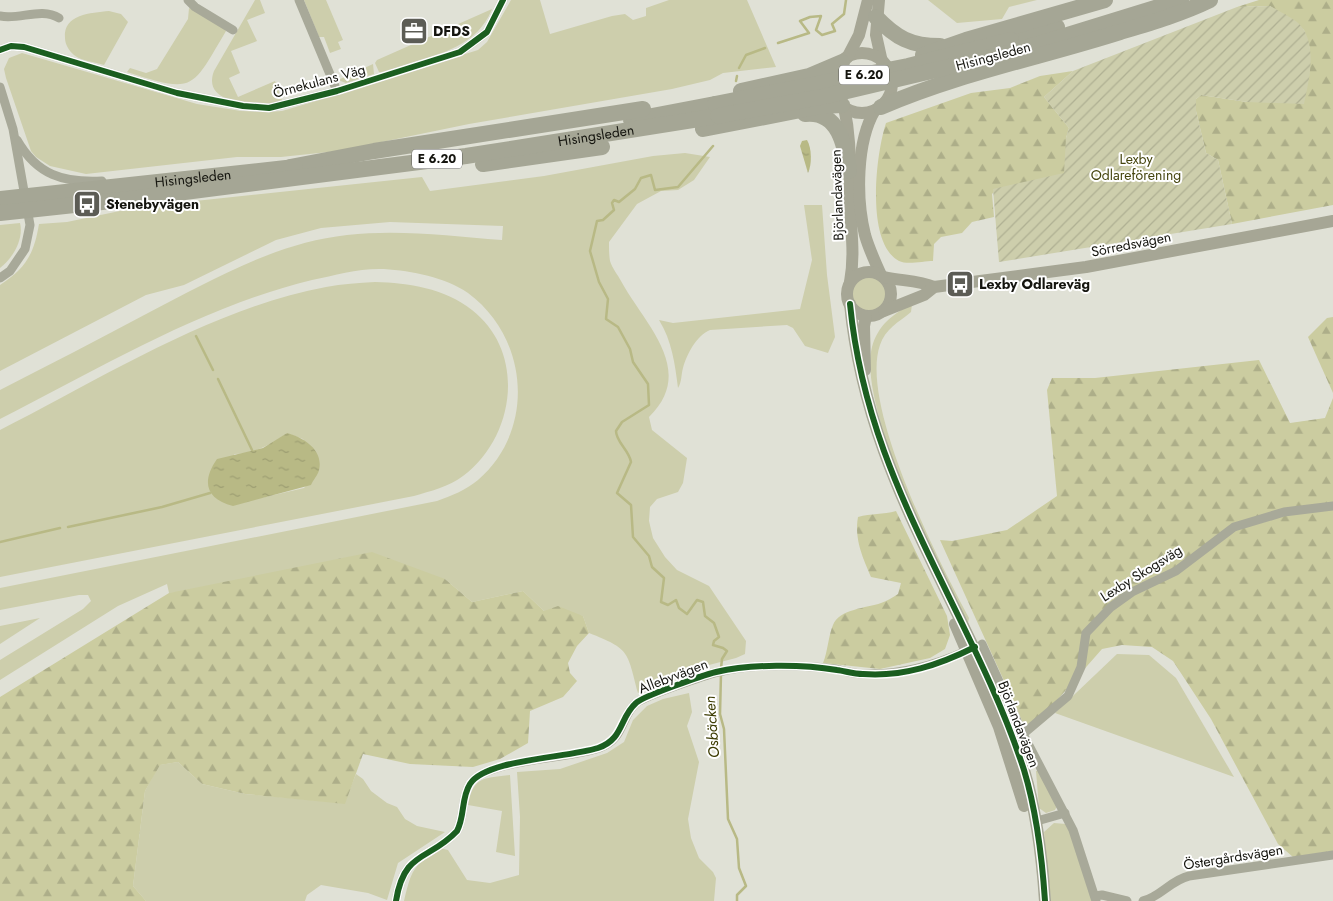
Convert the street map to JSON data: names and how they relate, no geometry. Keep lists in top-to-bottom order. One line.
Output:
{"streets":{"highway":["Hisingsleden","E 6.20"],"street":["Örnekulans Väg","Björlandavägen","Sörredsvägen","Lexby Skogsväg","Allebyvägen","Östergårdsvägen"]},"crossings":[["Björlandavägen","Sörredsvägen"],["Björlandavägen","Lexby Skogsväg"],["Björlandavägen","Allebyvägen"]],"water":["Osbäcken"],"parks":["Lexby Odlareförening"],"places":{"office":["DFDS"],"bus stop":["Stenebyvägen","Lexby Odlareväg"]}}
